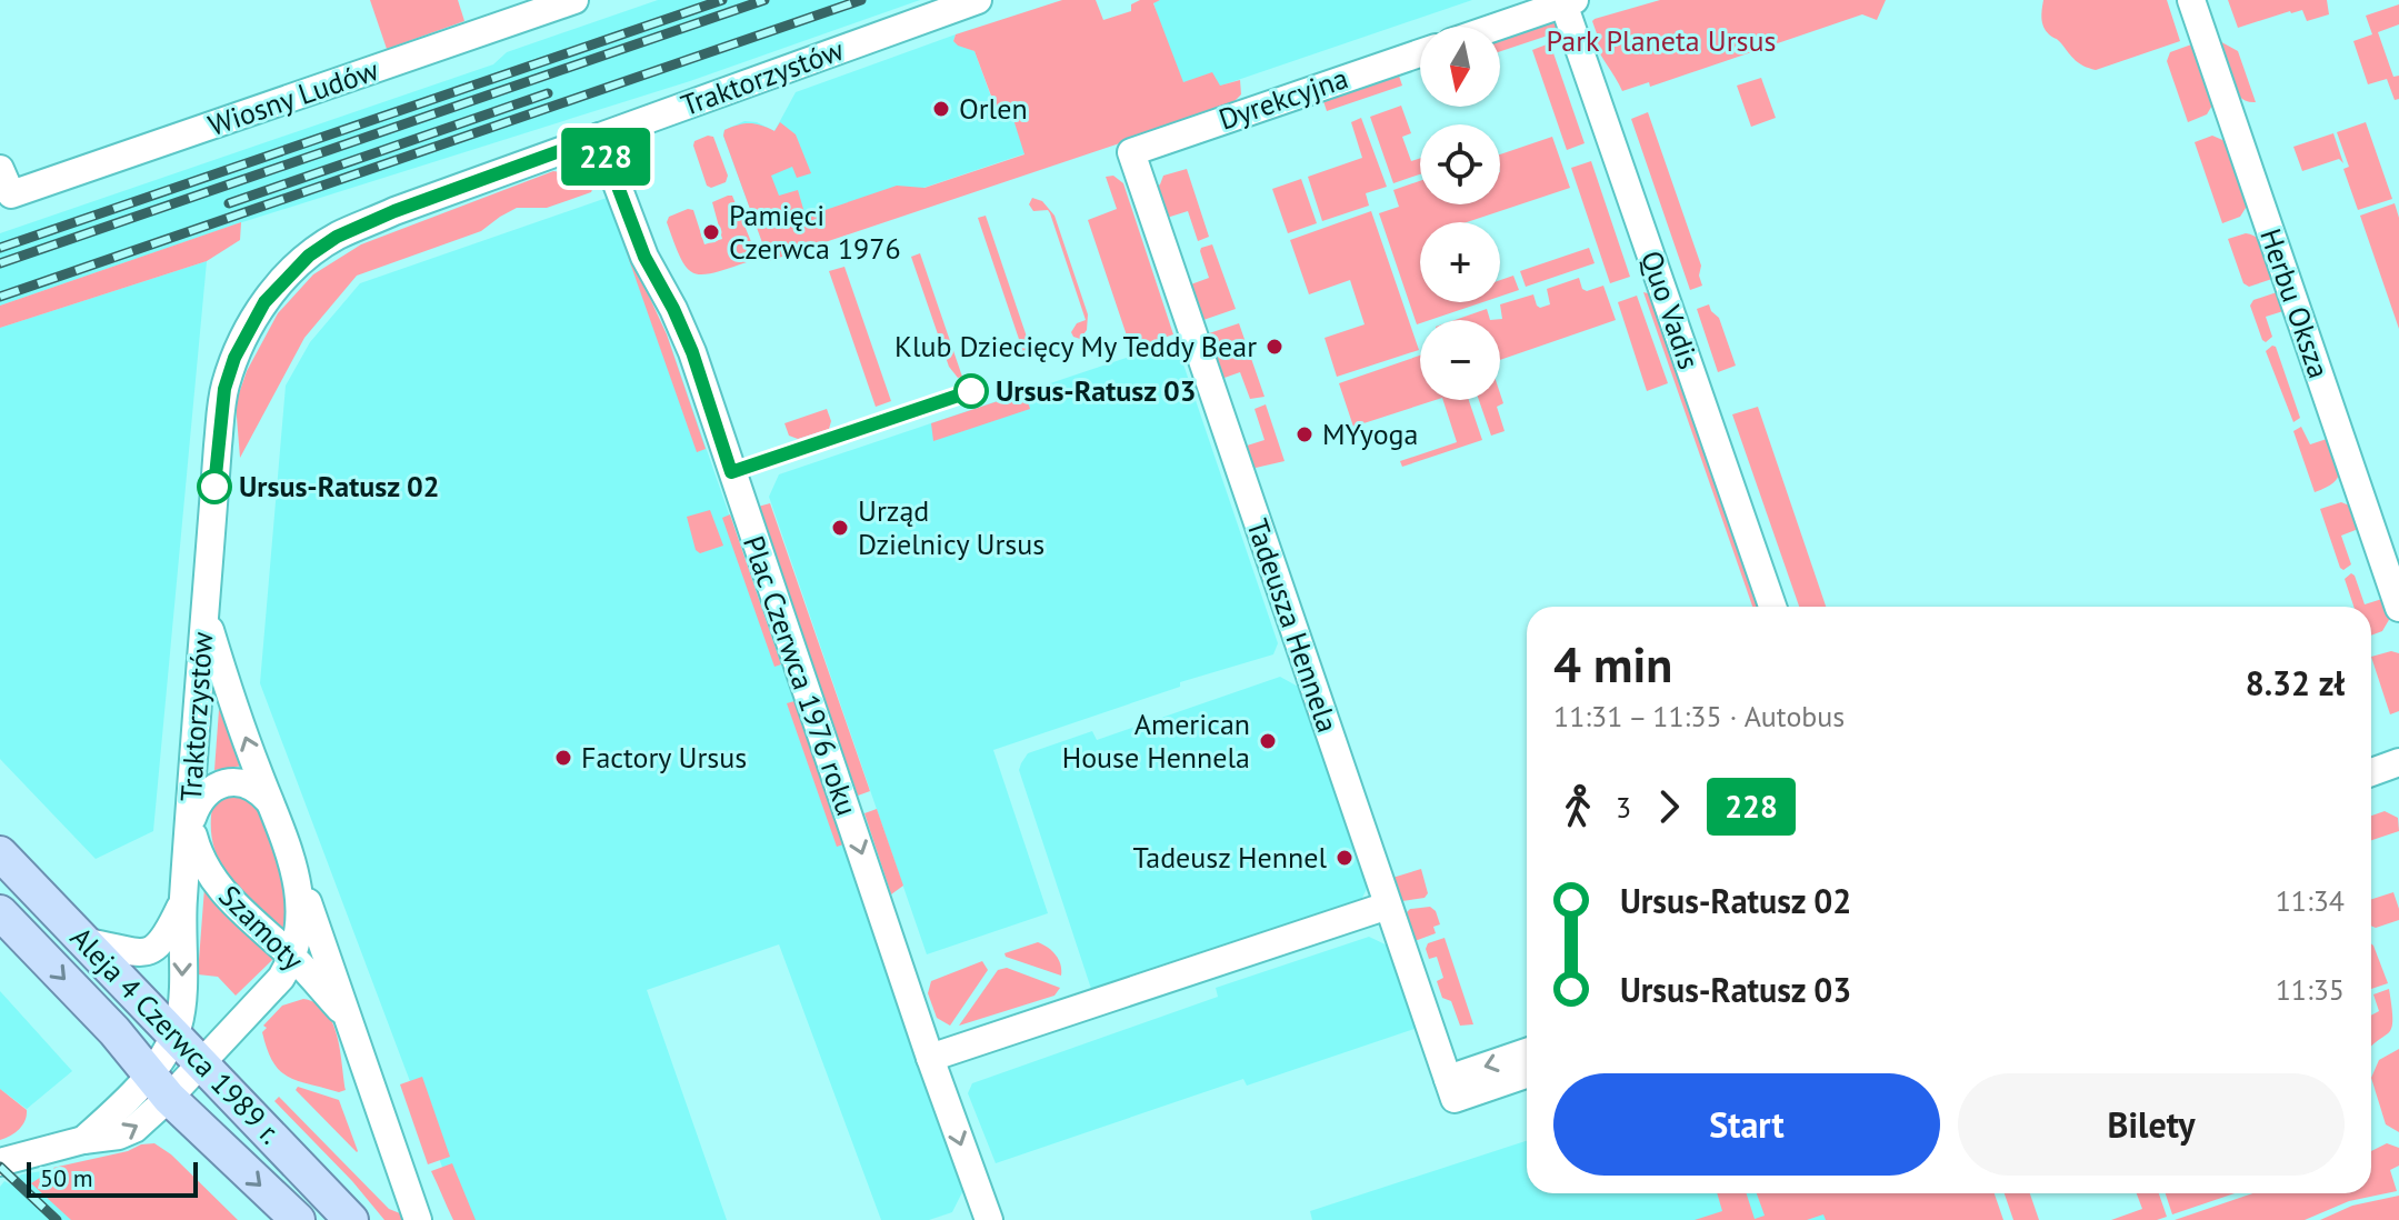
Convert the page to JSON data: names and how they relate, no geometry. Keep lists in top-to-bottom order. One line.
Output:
{"streets":{"main road":["Aleja 4 Czerwca 1989 r."],"street":["Traktorzystów","Wiosny Ludów","Dyrekcyjna","Herbu Oksza","Quo Vadis","Tadeusza Hennela","Plac Czerwca 1976 roku","Szamoty"]},"crossings":[["Traktorzystów","Plac Czerwca 1976 roku"],["Traktorzystów","Szamoty"],["Traktorzystów","Aleja 4 Czerwca 1989 r."],["Dyrekcyjna","Tadeusza Hennela"]],"one_way":["Plac Czerwca 1976 roku"],"parks":["Park Planeta Ursus"],"places":["Orlen","Pamięci Czerwca 1976","Klub Dziecięcy My Teddy Bear","Ursus-Ratusz 03","MYyoga","Ursus-Ratusz 02","Urząd Dzielnicy Ursus","American House Hennela","Factory Ursus","Tadeusz Hennel"],"lines":["bus line 228"],"scale_bar":"50 m","north":"bottom","page":{"on_map":"228","map_buttons":["+","−"],"heading":["4 min","11:31 – 11:35 · Autobus","8.32 zł"],"legs":["3","228"],"list":[{"name":"Ursus-Ratusz 02","value":"11:34"},{"name":"Ursus-Ratusz 03","value":"11:35"}],"buttons":["Start","Bilety"],"scale":"50 m"}}
